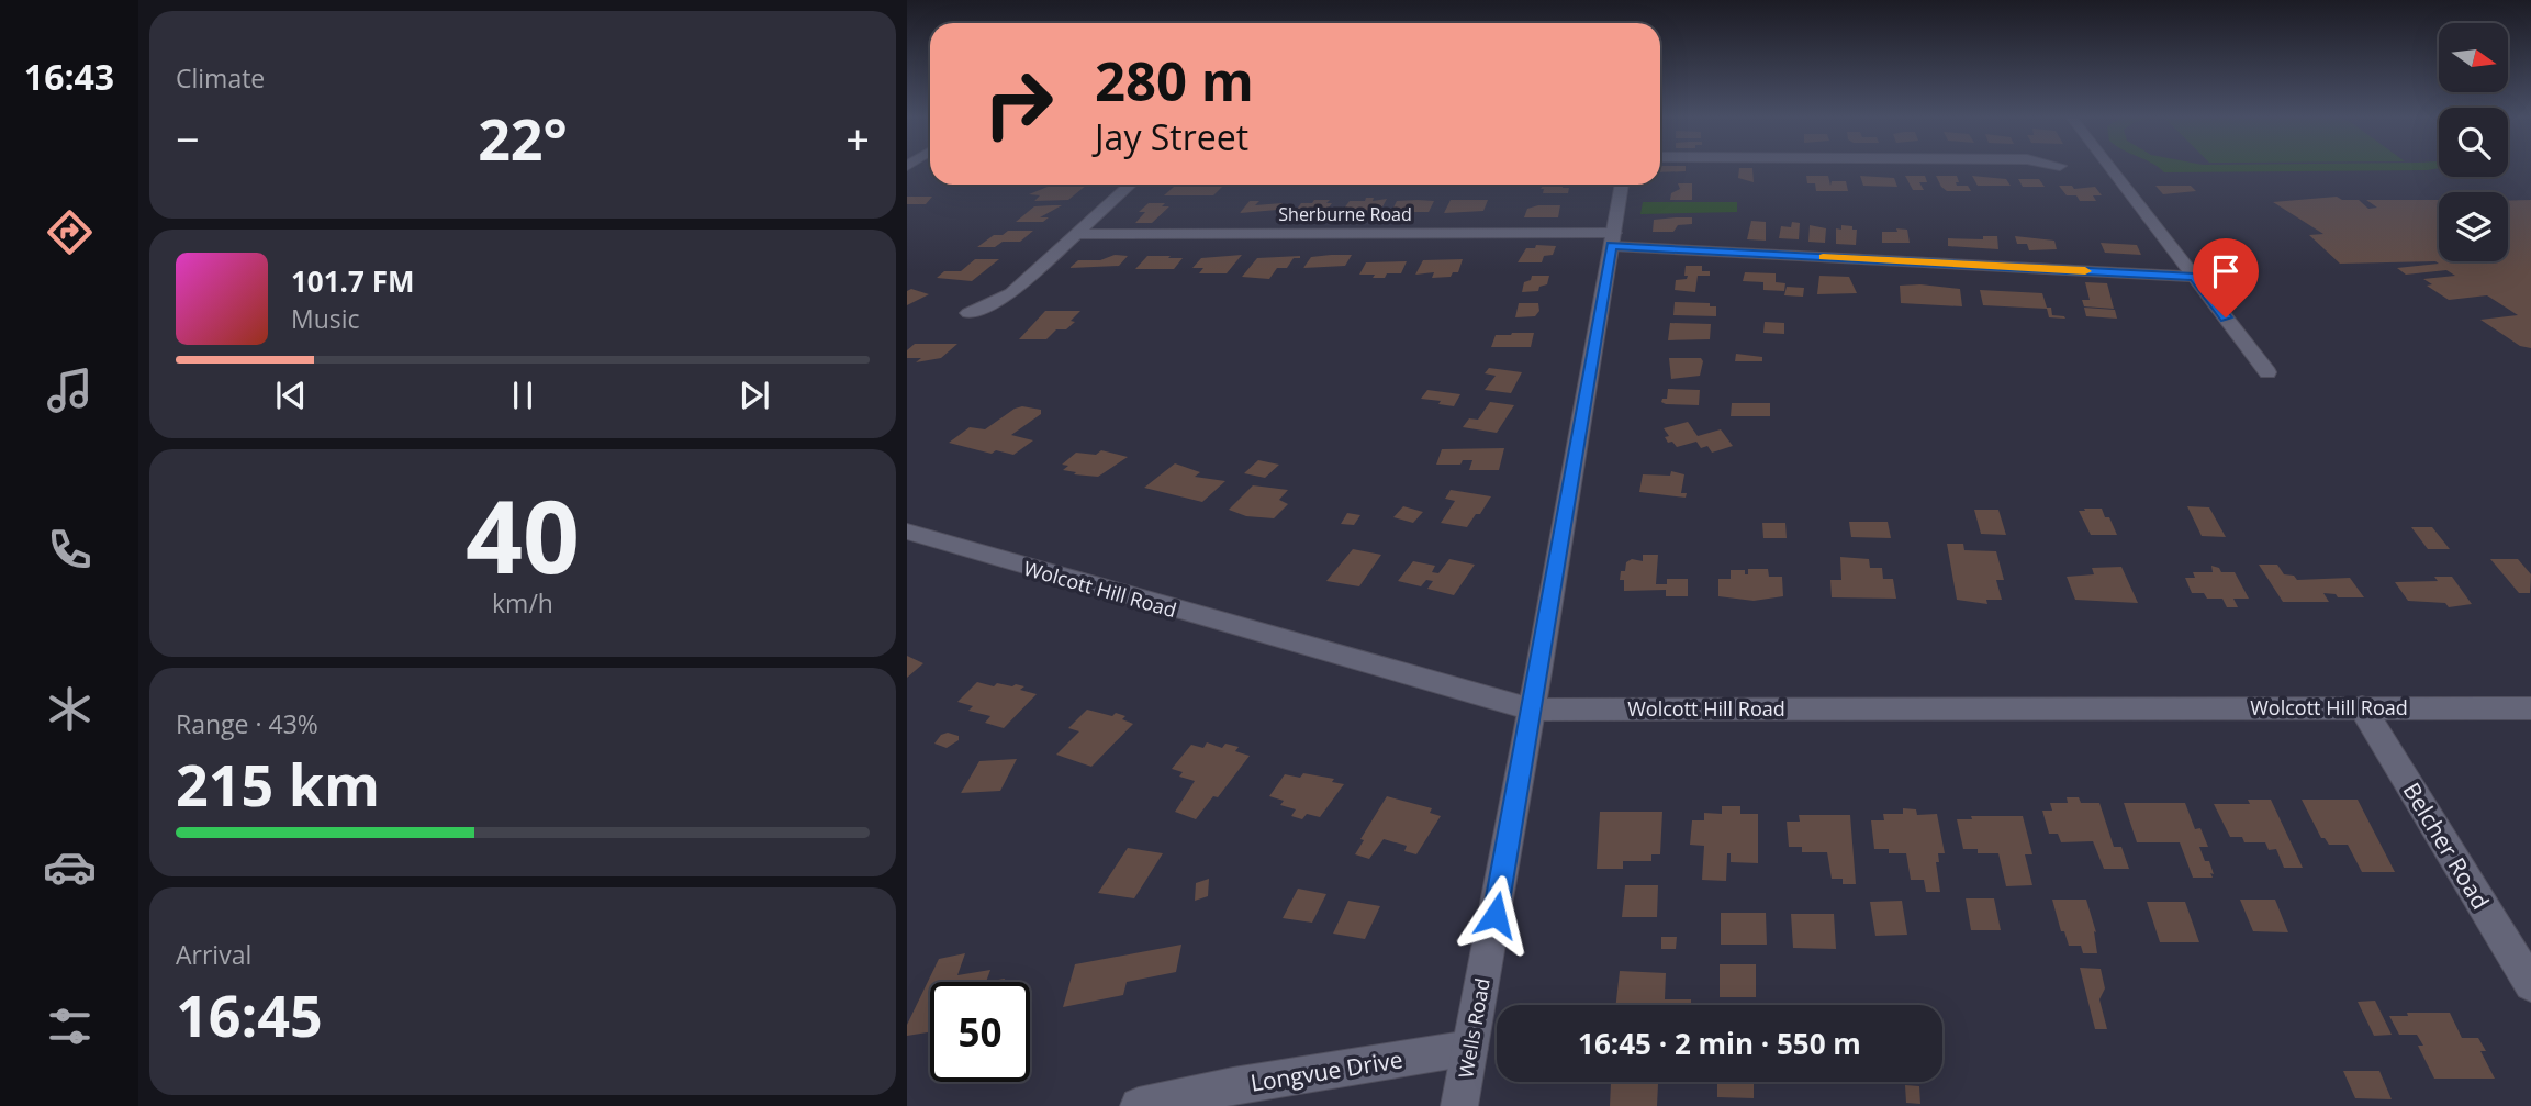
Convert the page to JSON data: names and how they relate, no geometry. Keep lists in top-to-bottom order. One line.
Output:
{"streets":{"street":["Sherburne Road","Wolcott Hill Road","Belcher Road","Wells Road","Longvue Drive"]},"crossings":[["Sherburne Road","Wells Road"],["Wolcott Hill Road","Belcher Road"],["Wolcott Hill Road","Wells Road"],["Wells Road","Longvue Drive"]],"north":"right","page":{"tabs":"16:43","tile":["Climate",["40","km/h"],["Range · 43%","215 km"],["Arrival","16:45"]],"turn":["280 m","Jay Street"],"heat":["−","22°","+"],"song":["101.7 FM","Music"],"limit":"50","trip":"16:45 · 2 min · 550 m"}}
